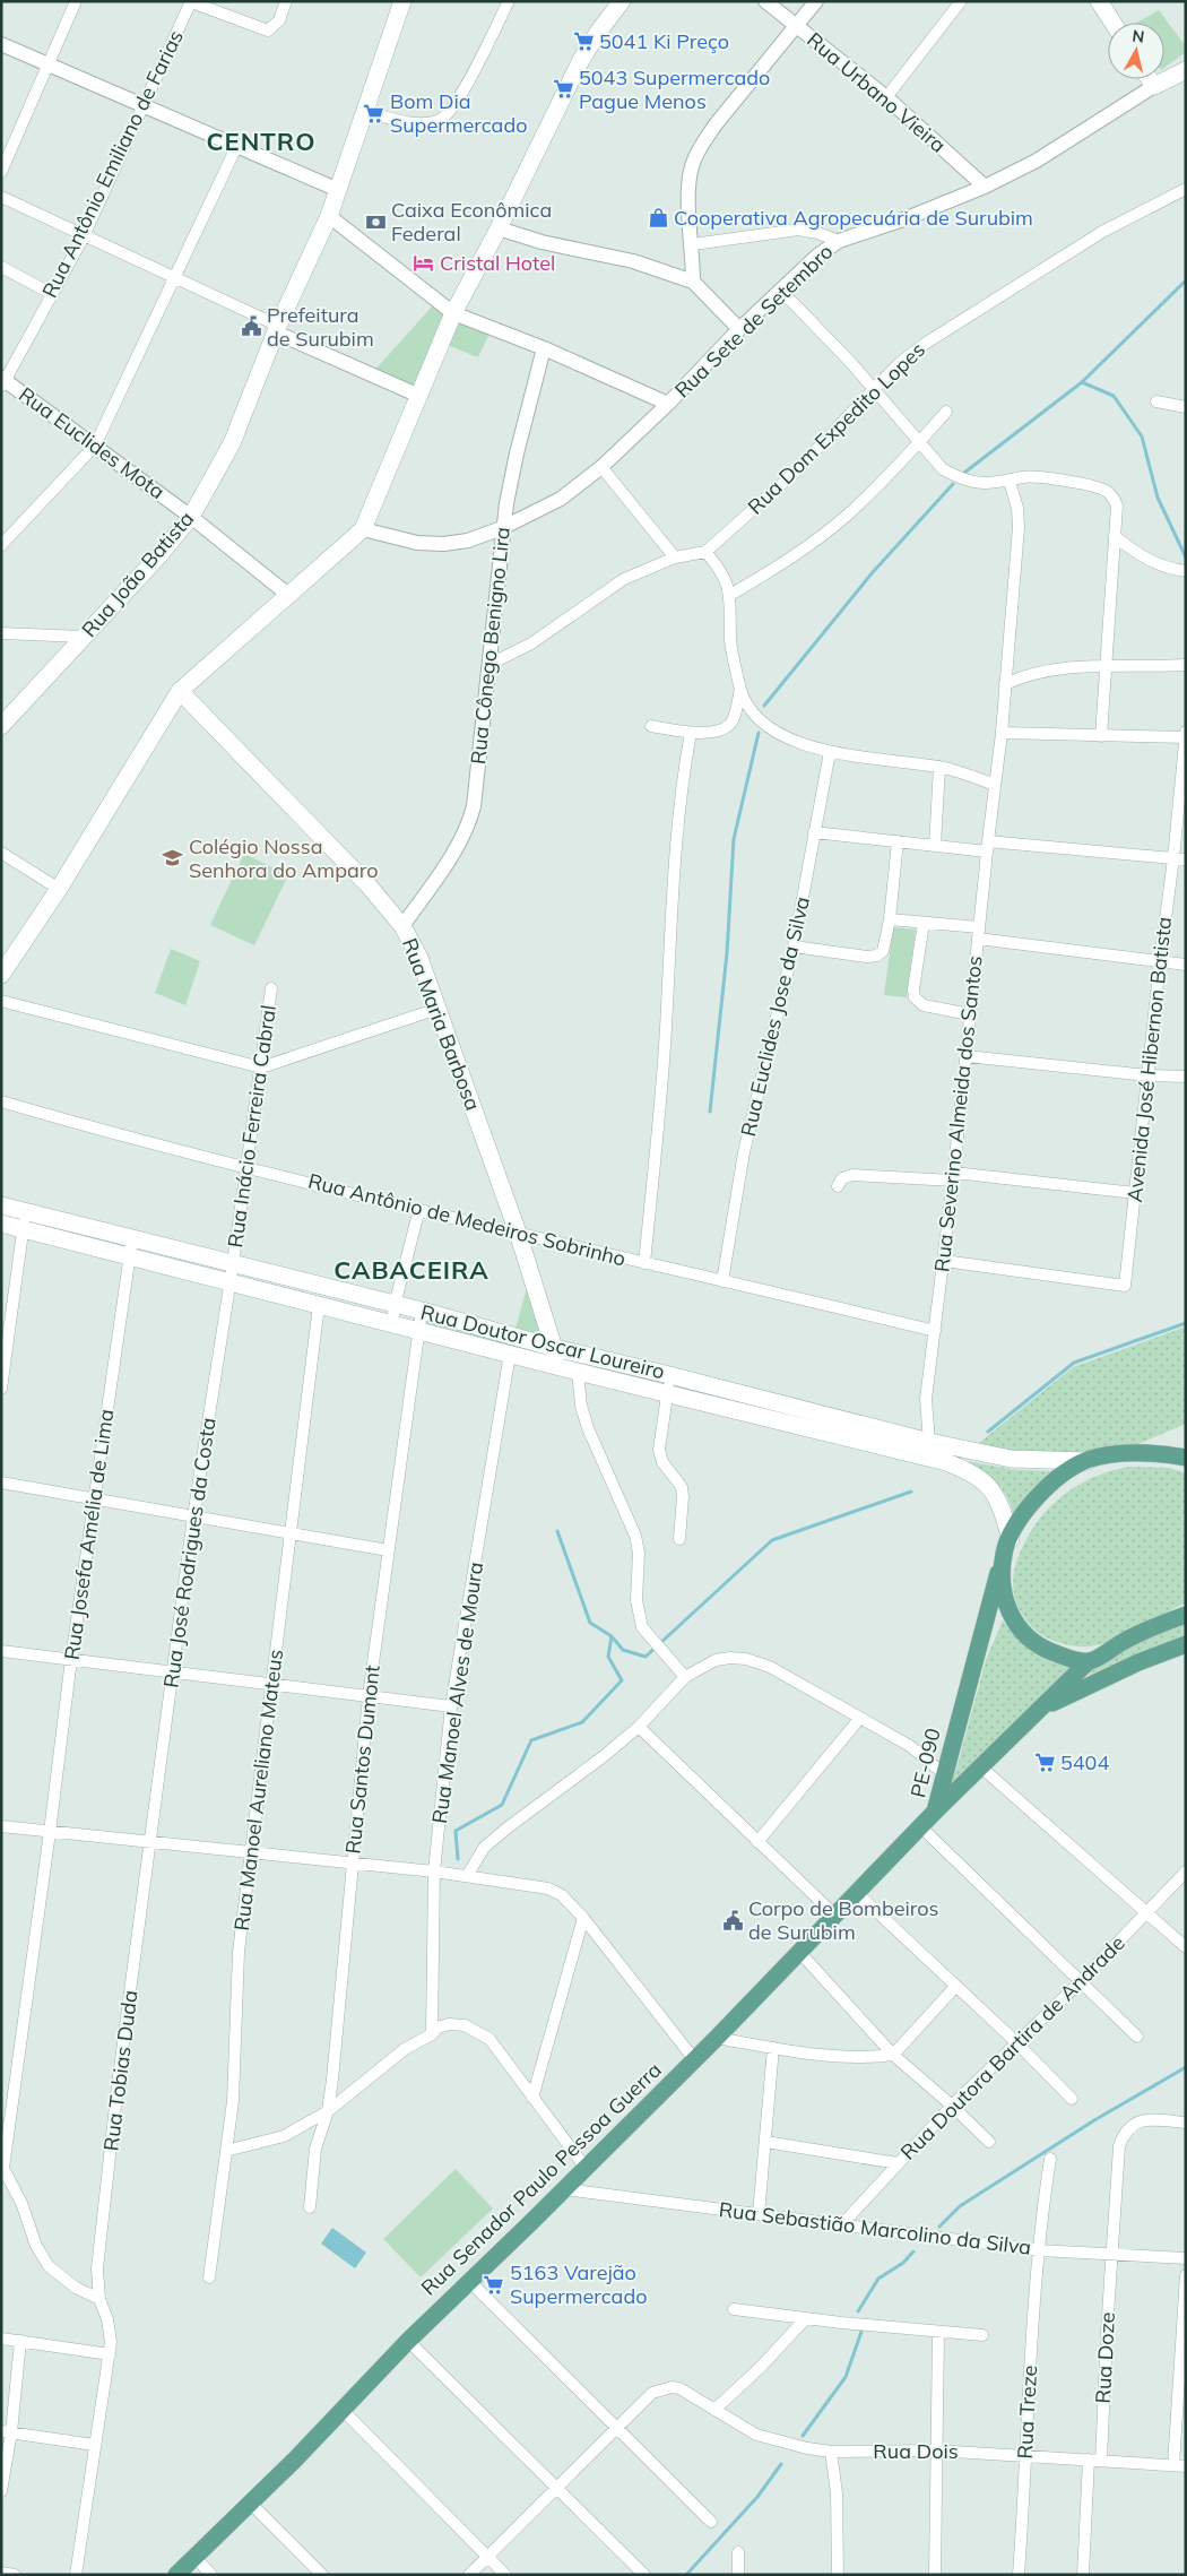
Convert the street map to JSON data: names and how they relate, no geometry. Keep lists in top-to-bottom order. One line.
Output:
{"streets":{"main road":["Rua Sete de Setembro","Rua João Batista","Rua Maria Barbosa","Rua Doutor Oscar Loureiro","PE-090","Rua Senador Paulo Pessoa Guerra"],"street":["Rua Urbano Vieira","Rua Antônio Emiliano de Farias","Rua Dom Expedito Lopes","Rua Euclides Mota","Rua Cônego Benigno Lira","Rua Euclides Jose da Silva","Avenida José Hibernon Batista","Rua Severino Almeida dos Santos","Rua Inácio Ferreira Cabral","Rua Antônio de Medeiros Sobrinho","Rua Josefa Amélia de Lima","Rua José Rodrigues da Costa","Rua Manoel Alves de Moura","Rua Santos Dumont","Rua Manoel Aureliano Mateus","Rua Doutora Bartira de Andrade","Rua Tobias Duda","Rua Sebastião Marcolino da Silva","Rua Doze","Rua Treze","Rua Dois"]},"crossings":[["Rua Urbano Vieira","Rua Sete de Setembro"],["Rua Antônio Emiliano de Farias","Rua Euclides Mota"],["Rua Sete de Setembro","Rua Cônego Benigno Lira"],["Rua Euclides Mota","Rua João Batista"],["Rua Cônego Benigno Lira","Rua Maria Barbosa"],["Rua Euclides Jose da Silva","Rua Antônio de Medeiros Sobrinho"],["Rua Maria Barbosa","Rua Antônio de Medeiros Sobrinho"],["Rua Maria Barbosa","Rua Doutor Oscar Loureiro"],["Avenida José Hibernon Batista","Rua Severino Almeida dos Santos"],["Rua Severino Almeida dos Santos","Rua Antônio de Medeiros Sobrinho"],["Rua Severino Almeida dos Santos","Rua Doutor Oscar Loureiro"],["Rua Inácio Ferreira Cabral","Rua Antônio de Medeiros Sobrinho"],["Rua Inácio Ferreira Cabral","Rua Doutor Oscar Loureiro"],["Rua Inácio Ferreira Cabral","Rua José Rodrigues da Costa"],["Rua Doutor Oscar Loureiro","Rua Josefa Amélia de Lima"],["Rua Doutor Oscar Loureiro","Rua José Rodrigues da Costa"],["Rua Doutor Oscar Loureiro","Rua Manoel Alves de Moura"],["Rua Doutor Oscar Loureiro","Rua Santos Dumont"],["Rua Doutor Oscar Loureiro","PE-090"],["Rua Doutor Oscar Loureiro","Rua Manoel Aureliano Mateus"],["Rua José Rodrigues da Costa","Rua Tobias Duda"],["PE-090","Rua Senador Paulo Pessoa Guerra"],["Rua Doutora Bartira de Andrade","Rua Sebastião Marcolino da Silva"],["Rua Senador Paulo Pessoa Guerra","Rua Sebastião Marcolino da Silva"],["Rua Sebastião Marcolino da Silva","Rua Doze"],["Rua Sebastião Marcolino da Silva","Rua Treze"],["Rua Doze","Rua Dois"],["Rua Treze","Rua Dois"]],"districts":["CENTRO","CABACEIRA"],"places":{"supermarket":["5041 Ki Preço","5043 Supermercado Pague Menos","Bom Dia Supermercado","5404","5163 Varejão Supermercado"],"shop":["Cooperativa Agropecuária de Surubim"],"bank":["Caixa Econômica Federal"],"hotel":["Cristal Hotel"],"public building":["Prefeitura de Surubim","Corpo de Bombeiros de Surubim"],"school or university":["Colégio Nossa Senhora do Amparo"]},"north":"top"}
